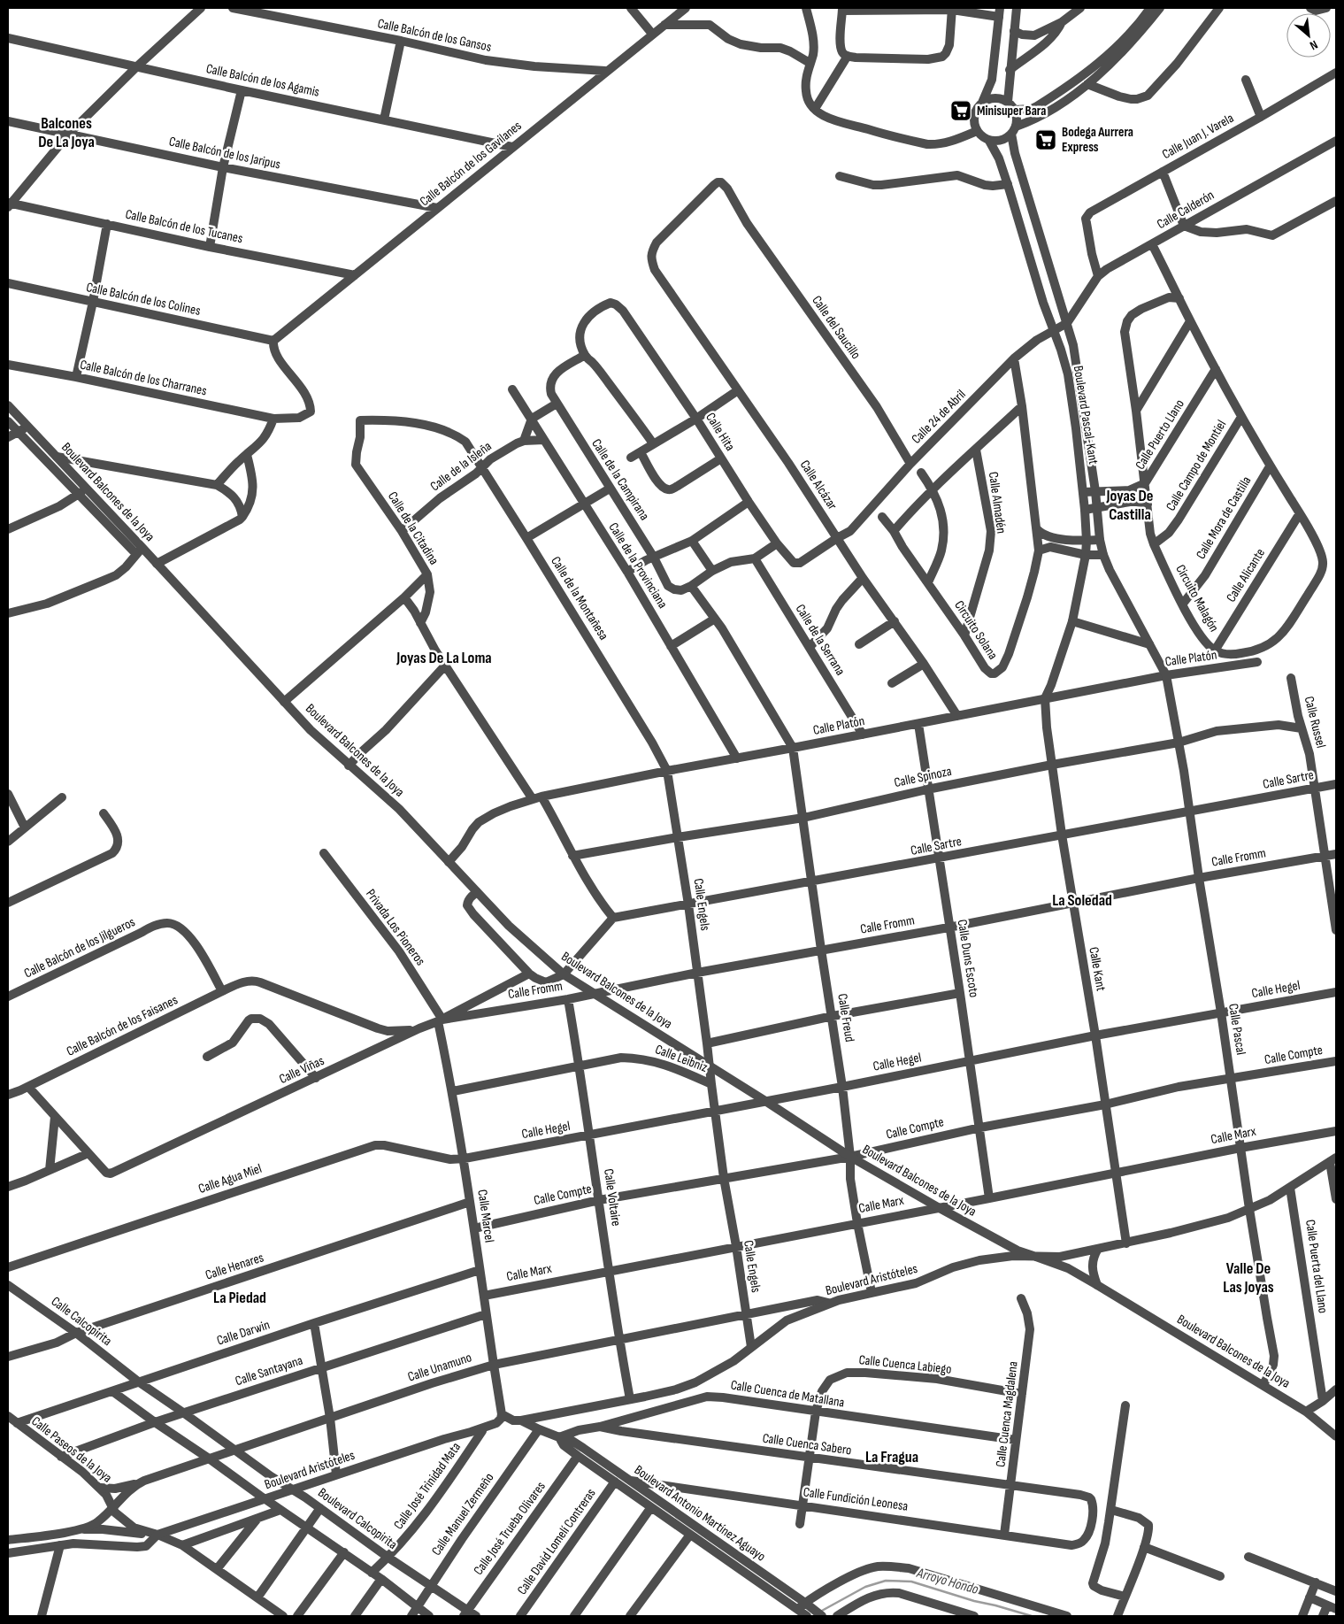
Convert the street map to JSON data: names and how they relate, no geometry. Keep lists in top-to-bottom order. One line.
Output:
{"streets":{"street":["Calle Balcón de los Gansos","Calle Balcón de los Agamis","Calle Juan J. Varela","Calle Balcón de los Jaripus","Calle Balcón de los Gavilanes","Calle Calderón","Calle Balcón de los Tucanes","Calle Balcón de los Colines","Calle del Saucillo","Calle Balcón de los Charranes","Boulevard Pascal-Kant","Calle 24 de Abril","Calle Hita","Calle Puerto Llano","Calle Campo de Montiel","Calle de la Isleña","Calle de la Campirana","Calle Alcázar","Boulevard Balcones de la Joya","Calle Almadén","Calle Mora de Castilla","Calle de la Citadina","Calle de la Provinciana","Calle Alicante","Calle de la Montañesa","Circuito Malagón","Circuito Solana","Calle de la Serrana","Calle Platón","Calle Russel","Calle Spinoza","Calle Sartre","Calle Fromm","Calle Engels","Privada Los Pioneros","Calle Balcón de los Jilgueros","Calle Duns Escoto","Calle Kant","Calle Hegel","Calle Freud","Calle Balcón de los Faisanes","Calle Pascal","Calle Compte","Calle Leibniz","Calle Viñas","Calle Marx","Calle Agua Miel","Calle Voltaire","Calle Marcel","Calle Henares","Calle Puerta del Llano","Boulevard Aristóteles","Calle Calcopirita","Calle Darwin","Calle Cuenca Labiego","Calle Unamuno","Calle Santayana","Calle Cuenca de Matallana","Calle Cuenca Magdalena","Calle Cuenca Sabero","Calle Paseos de la Joya","Calle José Trinidad Mata","Calle Fundición Leonesa","Boulevard Antonio Martínez Aguayo","Calle Manuel Zermeño","Boulevard Calcopirita","Calle José Trueba Olivares","Calle David Lomelí Contreras"]},"crossings":[["Calle Balcón de los Gansos","Calle Balcón de los Gavilanes"],["Calle Balcón de los Agamis","Calle Balcón de los Gavilanes"],["Calle Juan J. Varela","Calle Calderón"],["Calle Balcón de los Jaripus","Calle Balcón de los Gavilanes"],["Calle Balcón de los Gavilanes","Calle Balcón de los Tucanes"],["Calle Balcón de los Gavilanes","Calle Balcón de los Colines"],["Calle Balcón de los Gavilanes","Calle Balcón de los Charranes"],["Calle Calderón","Boulevard Pascal-Kant"],["Calle Calderón","Calle 24 de Abril"],["Calle Calderón","Circuito Malagón"],["Calle Balcón de los Colines","Calle Balcón de los Charranes"],["Calle del Saucillo","Calle 24 de Abril"],["Calle del Saucillo","Calle Alcázar"],["Boulevard Pascal-Kant","Calle 24 de Abril"],["Boulevard Pascal-Kant","Calle Puerto Llano"],["Boulevard Pascal-Kant","Calle Platón"],["Boulevard Pascal-Kant","Calle Kant"],["Boulevard Pascal-Kant","Calle Pascal"],["Calle 24 de Abril","Calle Hita"],["Calle 24 de Abril","Calle Alcázar"],["Calle 24 de Abril","Circuito Solana"],["Calle Hita","Calle de la Campirana"],["Calle Hita","Calle Alcázar"],["Calle Puerto Llano","Circuito Malagón"],["Calle Campo de Montiel","Circuito Malagón"],["Calle de la Isleña","Calle de la Citadina"],["Calle de la Isleña","Calle de la Provinciana"],["Calle de la Isleña","Calle de la Montañesa"],["Calle Alcázar","Calle Platón"],["Boulevard Balcones de la Joya","Calle Platón"],["Boulevard Balcones de la Joya","Calle Fromm"],["Boulevard Balcones de la Joya","Calle Hegel"],["Boulevard Balcones de la Joya","Calle Freud"],["Boulevard Balcones de la Joya","Calle Pascal"],["Boulevard Balcones de la Joya","Calle Compte"],["Boulevard Balcones de la Joya","Calle Leibniz"],["Boulevard Balcones de la Joya","Calle Marx"],["Boulevard Balcones de la Joya","Boulevard Aristóteles"],["Calle Almadén","Circuito Solana"],["Calle Mora de Castilla","Circuito Malagón"],["Calle de la Citadina","Calle de la Montañesa"],["Calle de la Provinciana","Calle Platón"],["Calle Alicante","Circuito Malagón"],["Calle de la Montañesa","Calle Platón"],["Calle de la Montañesa","Calle Engels"],["Calle de la Serrana","Calle Platón"],["Calle Platón","Calle Engels"],["Calle Platón","Calle Duns Escoto"],["Calle Platón","Calle Kant"],["Calle Platón","Calle Freud"],["Calle Platón","Calle Pascal"],["Calle Russel","Calle Spinoza"],["Calle Russel","Calle Sartre"],["Calle Russel","Calle Fromm"],["Calle Spinoza","Calle Engels"],["Calle Spinoza","Calle Duns Escoto"],["Calle Spinoza","Calle Kant"],["Calle Spinoza","Calle Freud"],["Calle Spinoza","Calle Pascal"],["Calle Sartre","Calle Engels"],["Calle Sartre","Calle Duns Escoto"],["Calle Sartre","Calle Kant"],["Calle Sartre","Calle Freud"],["Calle Sartre","Calle Pascal"],["Calle Fromm","Calle Engels"],["Calle Fromm","Privada Los Pioneros"],["Calle Fromm","Calle Duns Escoto"],["Calle Fromm","Calle Kant"],["Calle Fromm","Calle Freud"],["Calle Fromm","Calle Pascal"],["Calle Fromm","Calle Viñas"],["Calle Fromm","Calle Voltaire"],["Calle Fromm","Calle Marcel"],["Calle Engels","Calle Hegel"],["Calle Engels","Calle Compte"],["Calle Engels","Calle Leibniz"],["Calle Engels","Calle Marx"],["Calle Engels","Boulevard Aristóteles"],["Calle Engels","Calle Unamuno"],["Privada Los Pioneros","Calle Viñas"],["Privada Los Pioneros","Calle Marcel"],["Calle Balcón de los Jilgueros","Calle Balcón de los Faisanes"],["Calle Duns Escoto","Calle Hegel"],["Calle Duns Escoto","Calle Compte"],["Calle Duns Escoto","Calle Leibniz"],["Calle Duns Escoto","Calle Marx"],["Calle Kant","Calle Hegel"],["Calle Kant","Calle Compte"],["Calle Kant","Calle Marx"],["Calle Kant","Boulevard Aristóteles"],["Calle Hegel","Calle Freud"],["Calle Hegel","Calle Pascal"],["Calle Hegel","Calle Agua Miel"],["Calle Hegel","Calle Voltaire"],["Calle Hegel","Calle Marcel"],["Calle Freud","Calle Compte"],["Calle Freud","Calle Leibniz"],["Calle Freud","Calle Marx"],["Calle Freud","Boulevard Aristóteles"],["Calle Balcón de los Faisanes","Calle Viñas"],["Calle Pascal","Calle Compte"],["Calle Pascal","Calle Marx"],["Calle Pascal","Boulevard Aristóteles"],["Calle Compte","Calle Voltaire"],["Calle Compte","Calle Marcel"],["Calle Leibniz","Calle Voltaire"],["Calle Leibniz","Calle Marcel"],["Calle Viñas","Calle Marcel"],["Calle Marx","Calle Voltaire"],["Calle Marx","Calle Marcel"],["Calle Agua Miel","Calle Marcel"],["Calle Voltaire","Boulevard Aristóteles"],["Calle Voltaire","Calle Unamuno"],["Calle Marcel","Calle Henares"],["Calle Marcel","Boulevard Aristóteles"],["Calle Marcel","Calle Darwin"],["Calle Marcel","Calle Unamuno"],["Calle Marcel","Calle Santayana"],["Calle Henares","Calle Calcopirita"],["Calle Puerta del Llano","Boulevard Aristóteles"],["Boulevard Aristóteles","Calle Unamuno"],["Boulevard Aristóteles","Calle Paseos de la Joya"],["Boulevard Aristóteles","Calle José Trinidad Mata"],["Boulevard Aristóteles","Boulevard Antonio Martínez Aguayo"],["Boulevard Aristóteles","Boulevard Calcopirita"],["Calle Calcopirita","Calle Darwin"],["Calle Calcopirita","Boulevard Calcopirita"],["Calle Darwin","Calle Paseos de la Joya"],["Calle Darwin","Boulevard Calcopirita"],["Calle Cuenca Labiego","Calle Cuenca de Matallana"],["Calle Cuenca Labiego","Calle Cuenca Magdalena"],["Calle Cuenca Labiego","Calle Cuenca Sabero"],["Calle Cuenca Labiego","Calle Fundición Leonesa"],["Calle Unamuno","Calle Paseos de la Joya"],["Calle Unamuno","Boulevard Calcopirita"],["Calle Santayana","Calle Paseos de la Joya"],["Calle Santayana","Boulevard Calcopirita"],["Calle Cuenca de Matallana","Calle Cuenca Magdalena"],["Calle Cuenca de Matallana","Calle Cuenca Sabero"],["Calle Cuenca de Matallana","Boulevard Antonio Martínez Aguayo"],["Calle Cuenca Magdalena","Calle Cuenca Sabero"],["Calle Cuenca Magdalena","Calle Fundición Leonesa"],["Calle Cuenca Sabero","Calle Fundición Leonesa"],["Calle José Trinidad Mata","Boulevard Calcopirita"],["Calle Fundición Leonesa","Boulevard Antonio Martínez Aguayo"],["Boulevard Antonio Martínez Aguayo","Calle Manuel Zermeño"],["Boulevard Antonio Martínez Aguayo","Calle José Trueba Olivares"],["Boulevard Antonio Martínez Aguayo","Calle David Lomelí Contreras"],["Calle Manuel Zermeño","Boulevard Calcopirita"],["Boulevard Calcopirita","Calle José Trueba Olivares"]],"districts":["Balcones De La Joya","Joyas De Castilla","Joyas De La Loma","La Soledad","Valle De Las Joyas","La Piedad","La Fragua"],"water":["Arroyo Hondo"],"places":{"supermarket":["Minisuper Bara","Bodega Aurrera Express"]},"north":"bottom right"}
